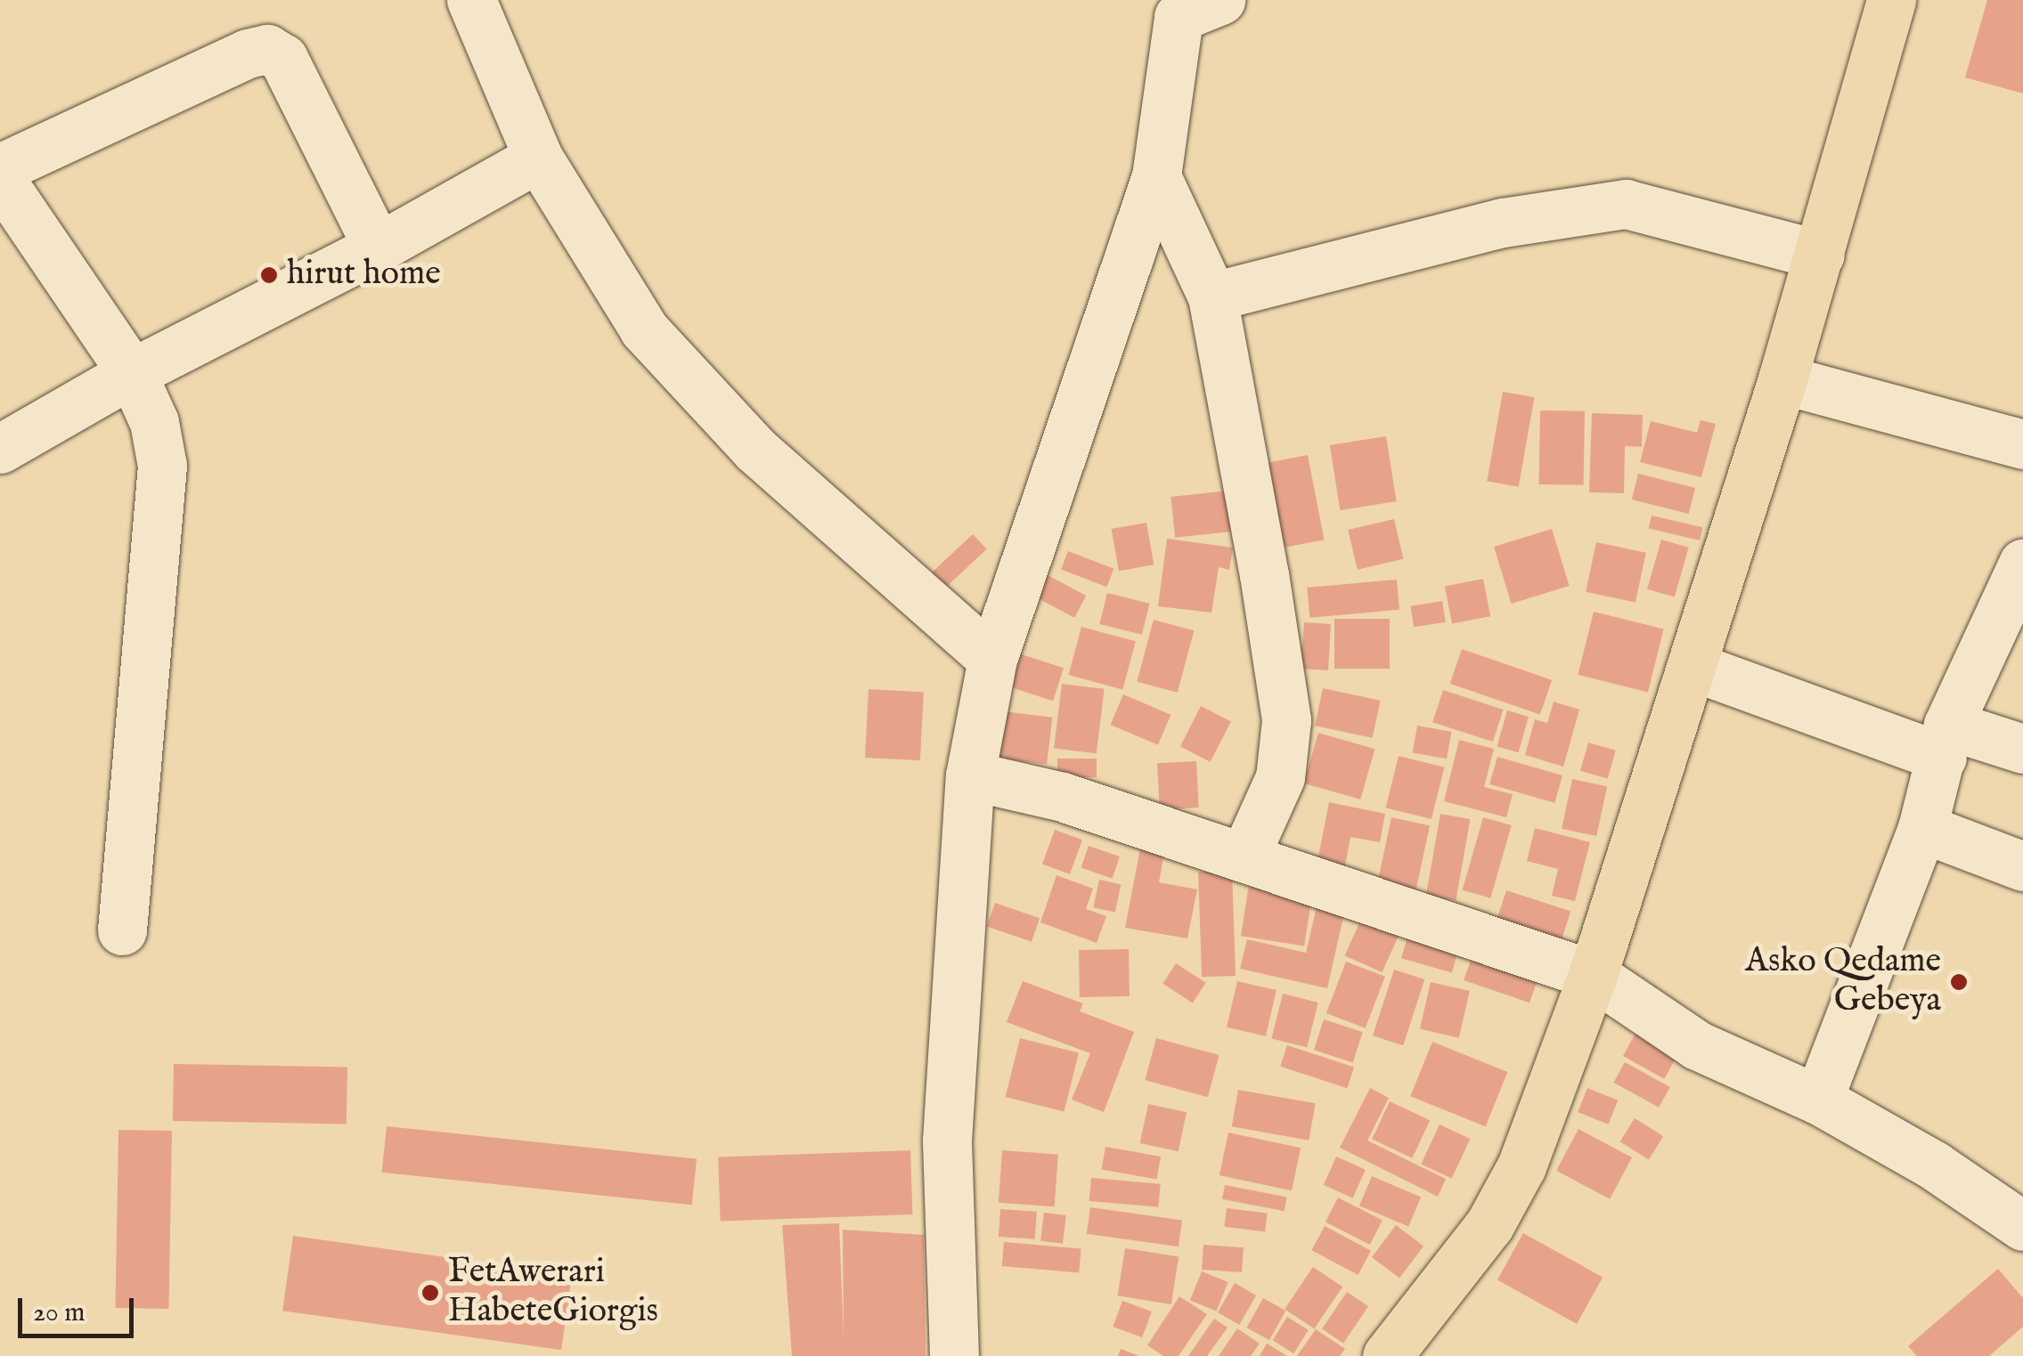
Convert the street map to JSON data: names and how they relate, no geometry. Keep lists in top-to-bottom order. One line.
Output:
{"places":["hirut home","Asko Qedame Gebeya","FetAwerari HabeteGiorgis"],"scale_bar":"20 m"}
